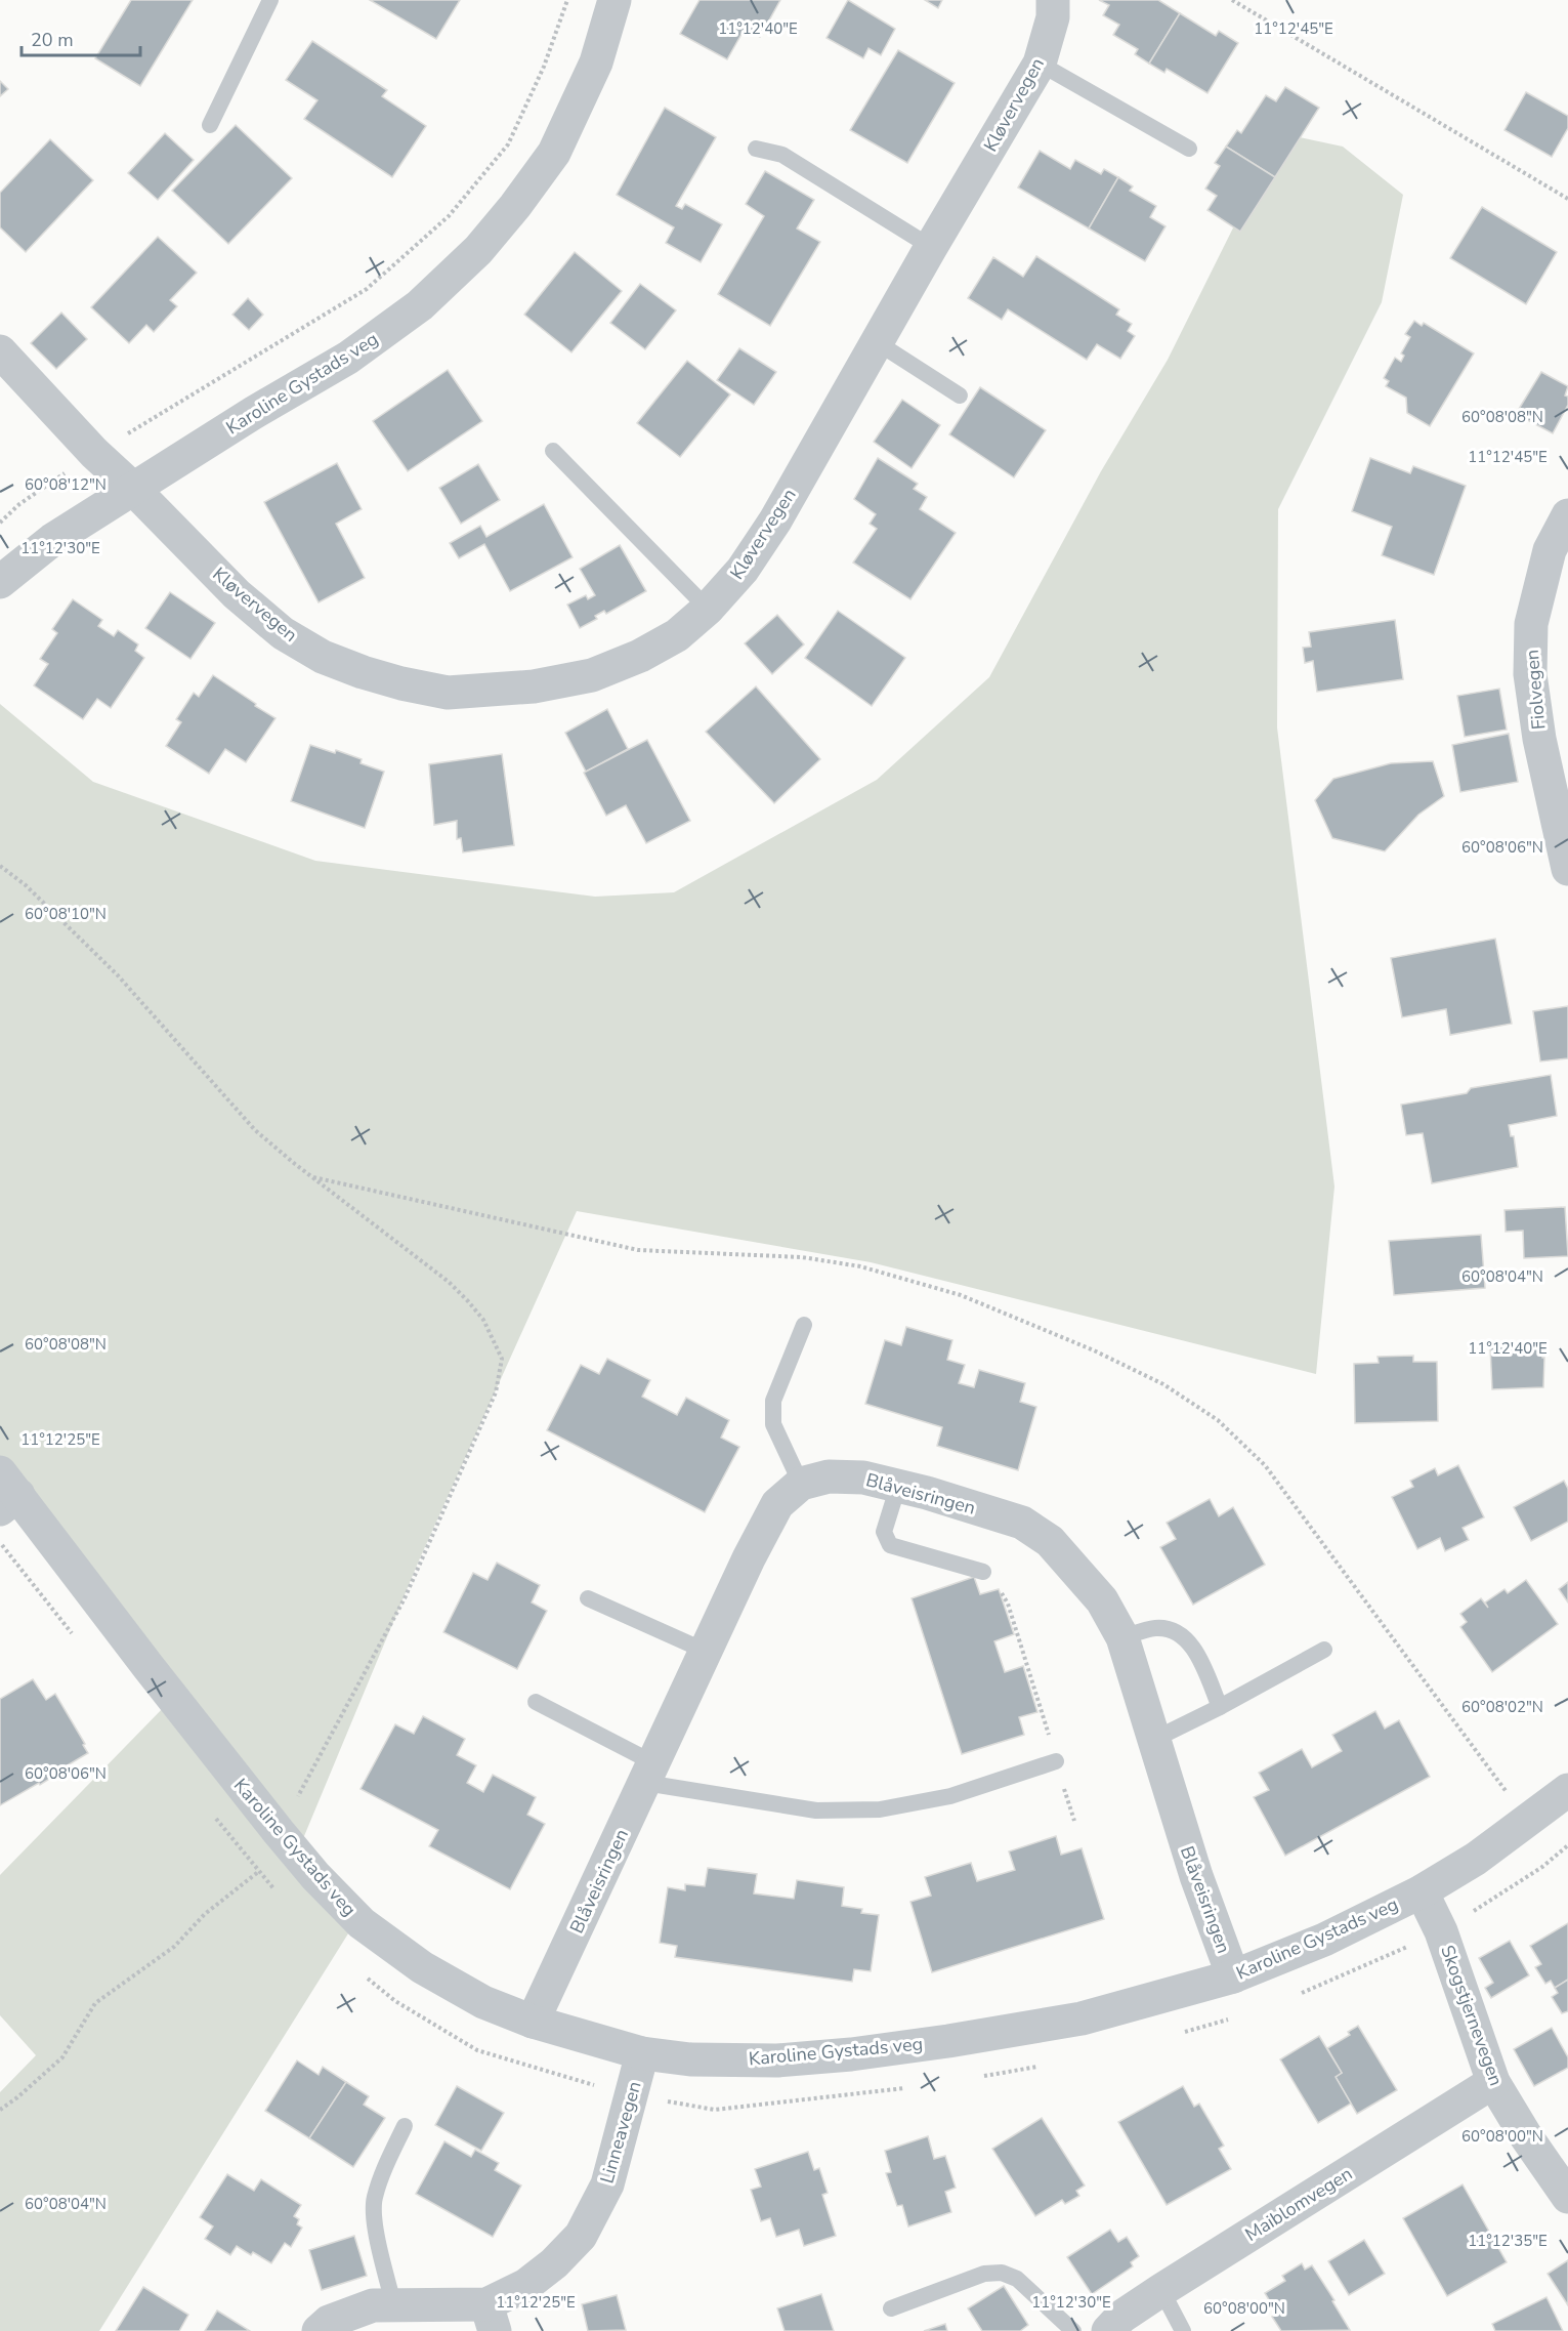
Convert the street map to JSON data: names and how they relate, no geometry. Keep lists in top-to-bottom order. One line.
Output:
{"streets":{"street":["Kløvervegen","Karoline Gystads veg","Fiolvegen","Blåveisringen","Skogstjernevegen","Linneavegen","Maiblomvegen"]},"crossings":[["Kløvervegen","Karoline Gystads veg"],["Karoline Gystads veg","Blåveisringen"],["Karoline Gystads veg","Skogstjernevegen"],["Karoline Gystads veg","Linneavegen"],["Skogstjernevegen","Maiblomvegen"]],"scale_bar":"20 m","coordinates":["11°12'40\"E","11°12'45\"E","60°08'08\"N","60°08'12\"N","11°12'30\"E","60°08'06\"N","60°08'10\"N","60°08'04\"N","11°12'25\"E","60°08'02\"N","60°08'00\"N","11°12'35\"E"]}
